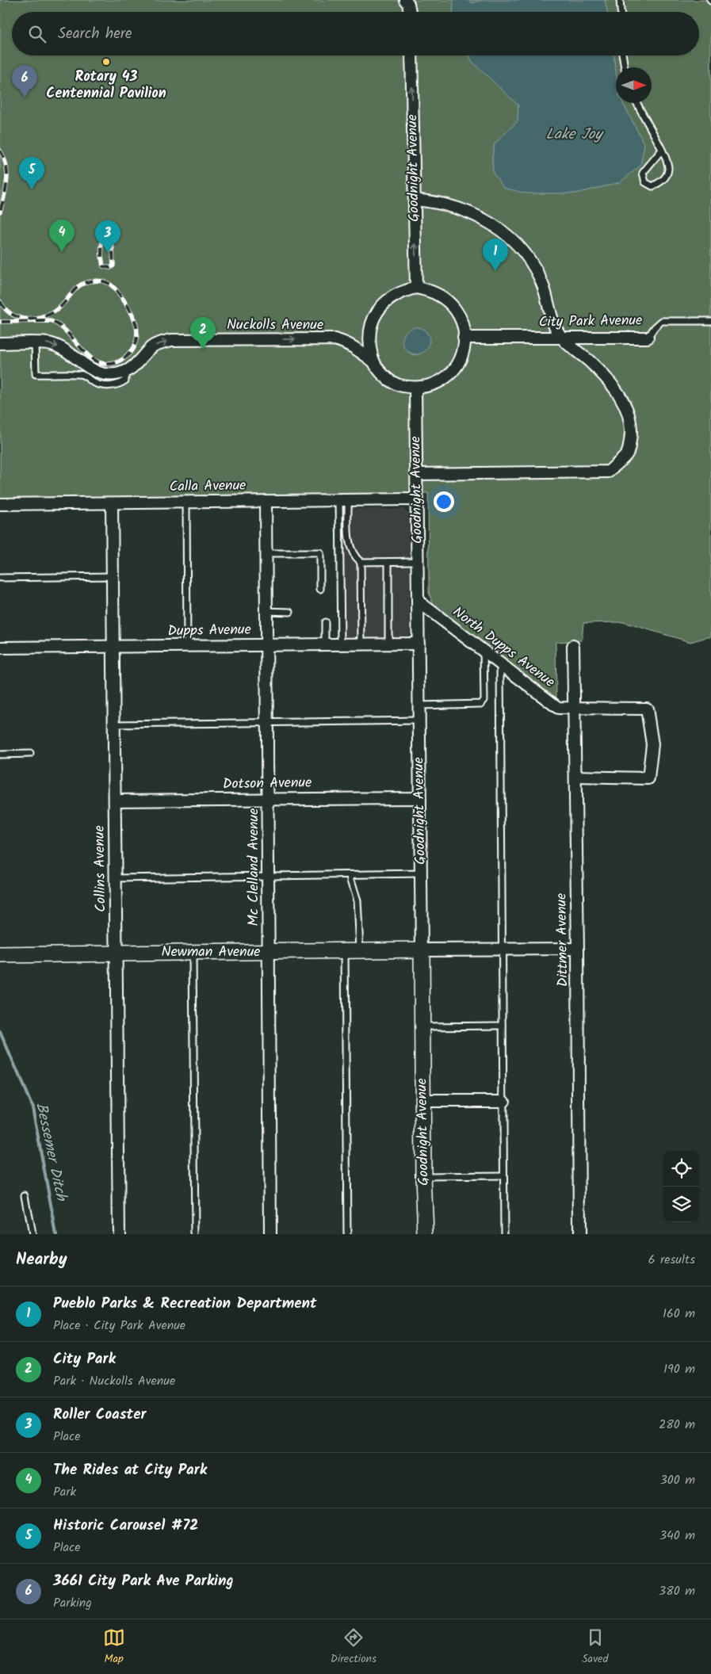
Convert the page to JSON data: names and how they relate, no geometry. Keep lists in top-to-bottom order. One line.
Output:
{"streets":{"street":["Goodnight Avenue","City Park Avenue","Nuckolls Avenue","Calla Avenue","Dupps Avenue","North Dupps Avenue","Dotson Avenue","Mc Clelland Avenue","Collins Avenue","Dittmer Avenue","Newman Avenue"]},"crossings":[["Goodnight Avenue","City Park Avenue"],["Goodnight Avenue","Nuckolls Avenue"],["Goodnight Avenue","Calla Avenue"],["Goodnight Avenue","Dupps Avenue"],["Goodnight Avenue","North Dupps Avenue"],["Goodnight Avenue","Dotson Avenue"],["Goodnight Avenue","Newman Avenue"],["City Park Avenue","Nuckolls Avenue"],["Calla Avenue","Mc Clelland Avenue"],["Calla Avenue","Collins Avenue"],["Dupps Avenue","Mc Clelland Avenue"],["Dupps Avenue","Collins Avenue"],["North Dupps Avenue","Dittmer Avenue"],["Dotson Avenue","Mc Clelland Avenue"],["Dotson Avenue","Collins Avenue"],["Mc Clelland Avenue","Newman Avenue"],["Collins Avenue","Newman Avenue"]],"one_way":["Nuckolls Avenue"],"water":["Lake Joy","Bessemer Ditch"],"places":["Rotary 43 Centennial Pavilion"],"north":"right","page":{"search":"Search here","pins":["6","5","4","3","1","2"],"heading":["Nearby","6 results"],"list":[{"mark":"1","name":"Pueblo Parks & Recreation Department","note":"Place · City Park Avenue","value":"160 m"},{"mark":"2","name":"City Park","note":"Park · Nuckolls Avenue","value":"190 m"},{"mark":"3","name":"Roller Coaster","note":"Place","value":"280 m"},{"mark":"4","name":"The Rides at City Park","note":"Park","value":"300 m"},{"mark":"5","name":"Historic Carousel #72","note":"Place","value":"340 m"},{"mark":"6","name":"3661 City Park Ave Parking","note":"Parking","value":"380 m"}],"nav":["Map","Directions","Saved"]}}
